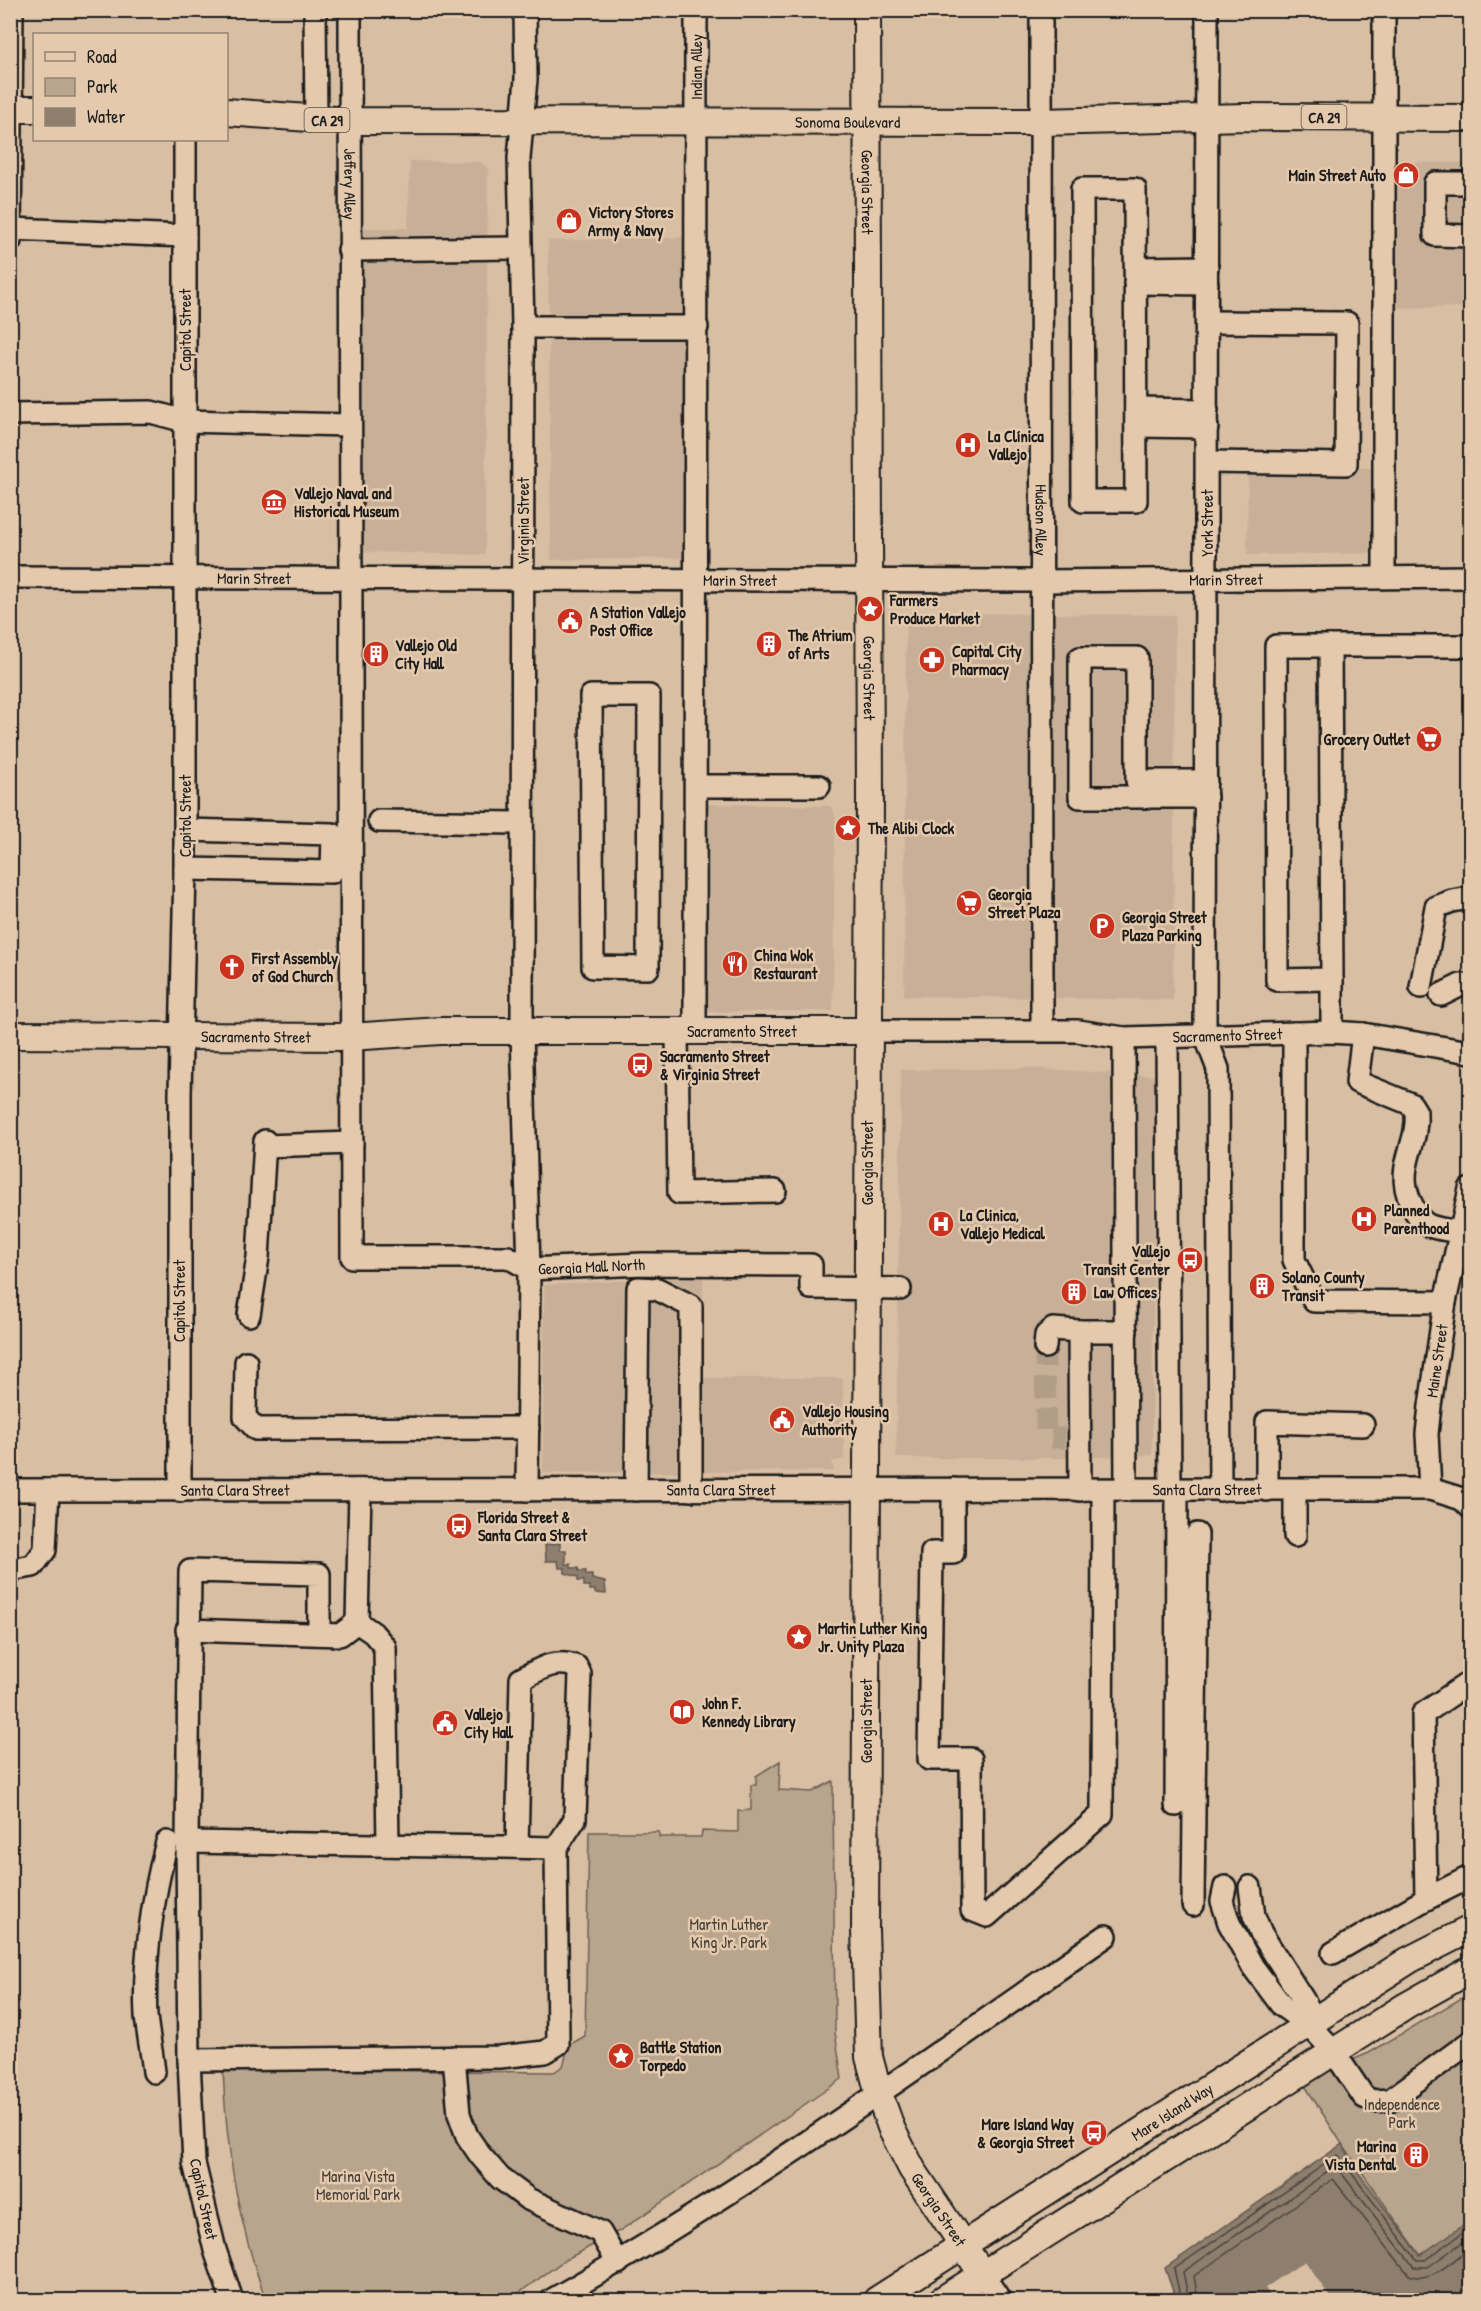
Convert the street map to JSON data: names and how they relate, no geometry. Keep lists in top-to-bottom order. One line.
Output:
{"streets":{"main road":["CA 29","Sonoma Boulevard","Georgia Street","Sacramento Street","Mare Island Way"],"street":["Indian Alley","Jeffery Alley","Capitol Street","Hudson Alley","Virginia Street","York Street","Marin Street","Georgia Mall North","Maine Street","Santa Clara Street"]},"crossings":[["Indian Alley","Sonoma Boulevard"],["Indian Alley","Marin Street"],["Indian Alley","Sacramento Street"],["Sonoma Boulevard","Jeffery Alley"],["Sonoma Boulevard","Georgia Street"],["Sonoma Boulevard","Hudson Alley"],["Sonoma Boulevard","Virginia Street"],["Sonoma Boulevard","York Street"],["Jeffery Alley","Marin Street"],["Jeffery Alley","Sacramento Street"],["Jeffery Alley","Georgia Mall North"],["Georgia Street","Marin Street"],["Georgia Street","Sacramento Street"],["Georgia Street","Georgia Mall North"],["Georgia Street","Santa Clara Street"],["Georgia Street","Mare Island Way"],["Capitol Street","Marin Street"],["Capitol Street","Sacramento Street"],["Capitol Street","Santa Clara Street"],["Hudson Alley","Marin Street"],["Hudson Alley","Sacramento Street"],["Virginia Street","Marin Street"],["Virginia Street","Sacramento Street"],["Virginia Street","Georgia Mall North"],["York Street","Marin Street"],["York Street","Sacramento Street"],["Sacramento Street","Georgia Mall North"],["Maine Street","Santa Clara Street"]],"parks":["Martin Luther King Jr. Park","Independence Park","Marina Vista Memorial Park"],"places":{"shop":["Main Street Auto","Victory Stores Army & Navy"],"hospital":["La Clínica Vallejo","Planned Parenthood","La Clinica, Vallejo Medical"],"museum":["Vallejo Naval and Historical Museum"],"place":["Farmers Produce Market","The Alibi Clock","Martin Luther King Jr. Unity Plaza","Battle Station Torpedo"],"public building":["A Station Vallejo Post Office","Vallejo Housing Authority","Vallejo City Hall"],"building":["The Atrium of Arts","Vallejo Old City Hall","Solano County Transit","Law Offices","Marina Vista Dental"],"pharmacy":["Capital City Pharmacy"],"supermarket":["Grocery Outlet","Georgia Street Plaza"],"parking":["Georgia Street Plaza Parking"],"restaurant":["China Wok Restaurant"],"church":["First Assembly of God Church"],"bus stop":["Sacramento Street & Virginia Street","Vallejo Transit Center","Florida Street & Santa Clara Street","Mare Island Way & Georgia Street"],"library":["John F. Kennedy Library"]},"legend":["Road","Park","Water"]}
